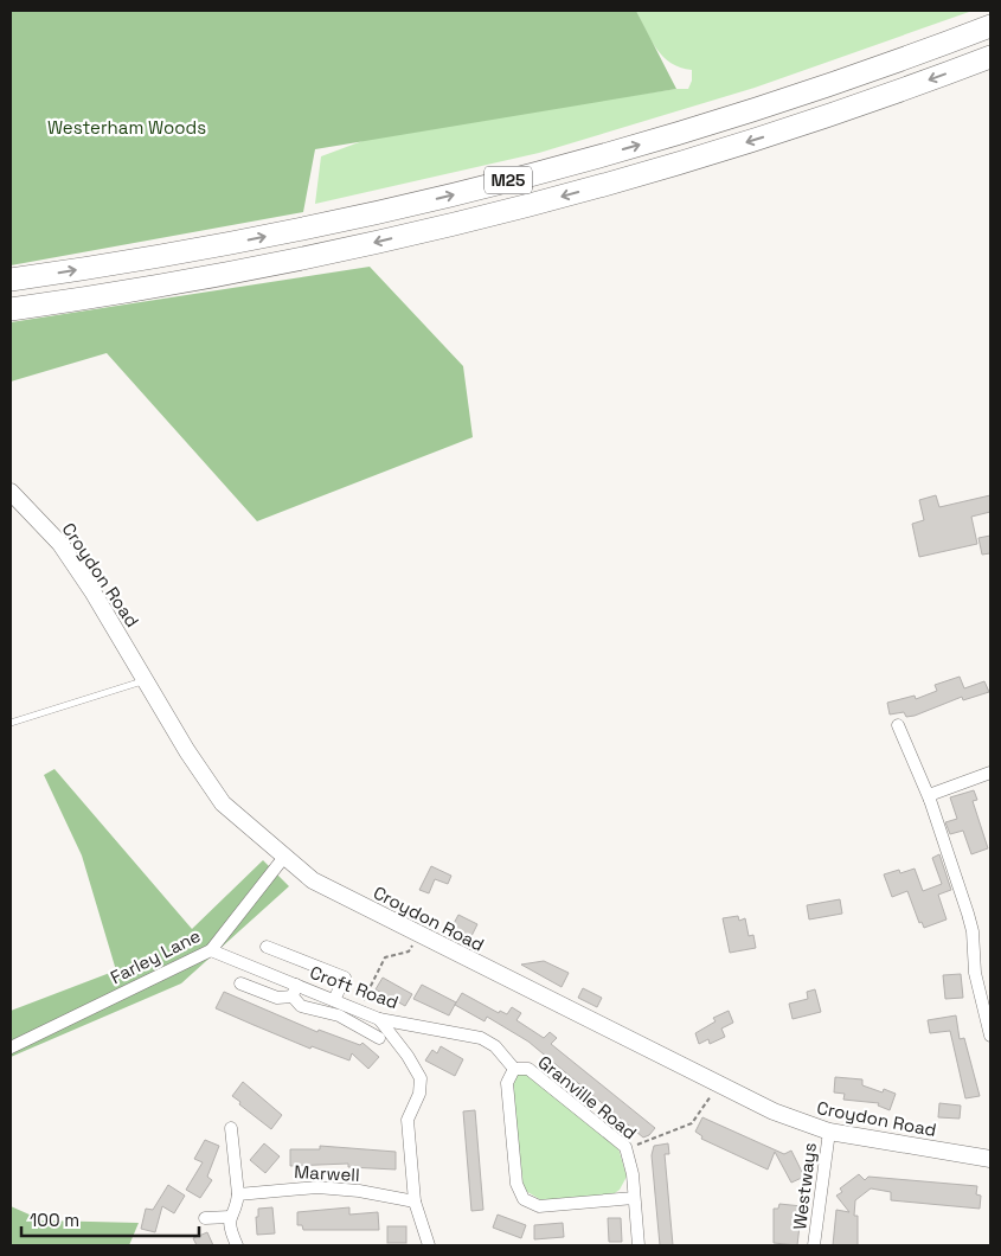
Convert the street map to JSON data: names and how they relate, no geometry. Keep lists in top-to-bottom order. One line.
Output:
{"streets":{"highway":["M25"],"main road":["Croydon Road"],"street":["Farley Lane","Croft Road","Granville Road","Marwell","Westways"]},"crossings":[["Croydon Road","Farley Lane"],["Croydon Road","Westways"],["Farley Lane","Croft Road"],["Croft Road","Granville Road"]],"parks":["Westerham Woods"],"scale_bar":"100 m"}
